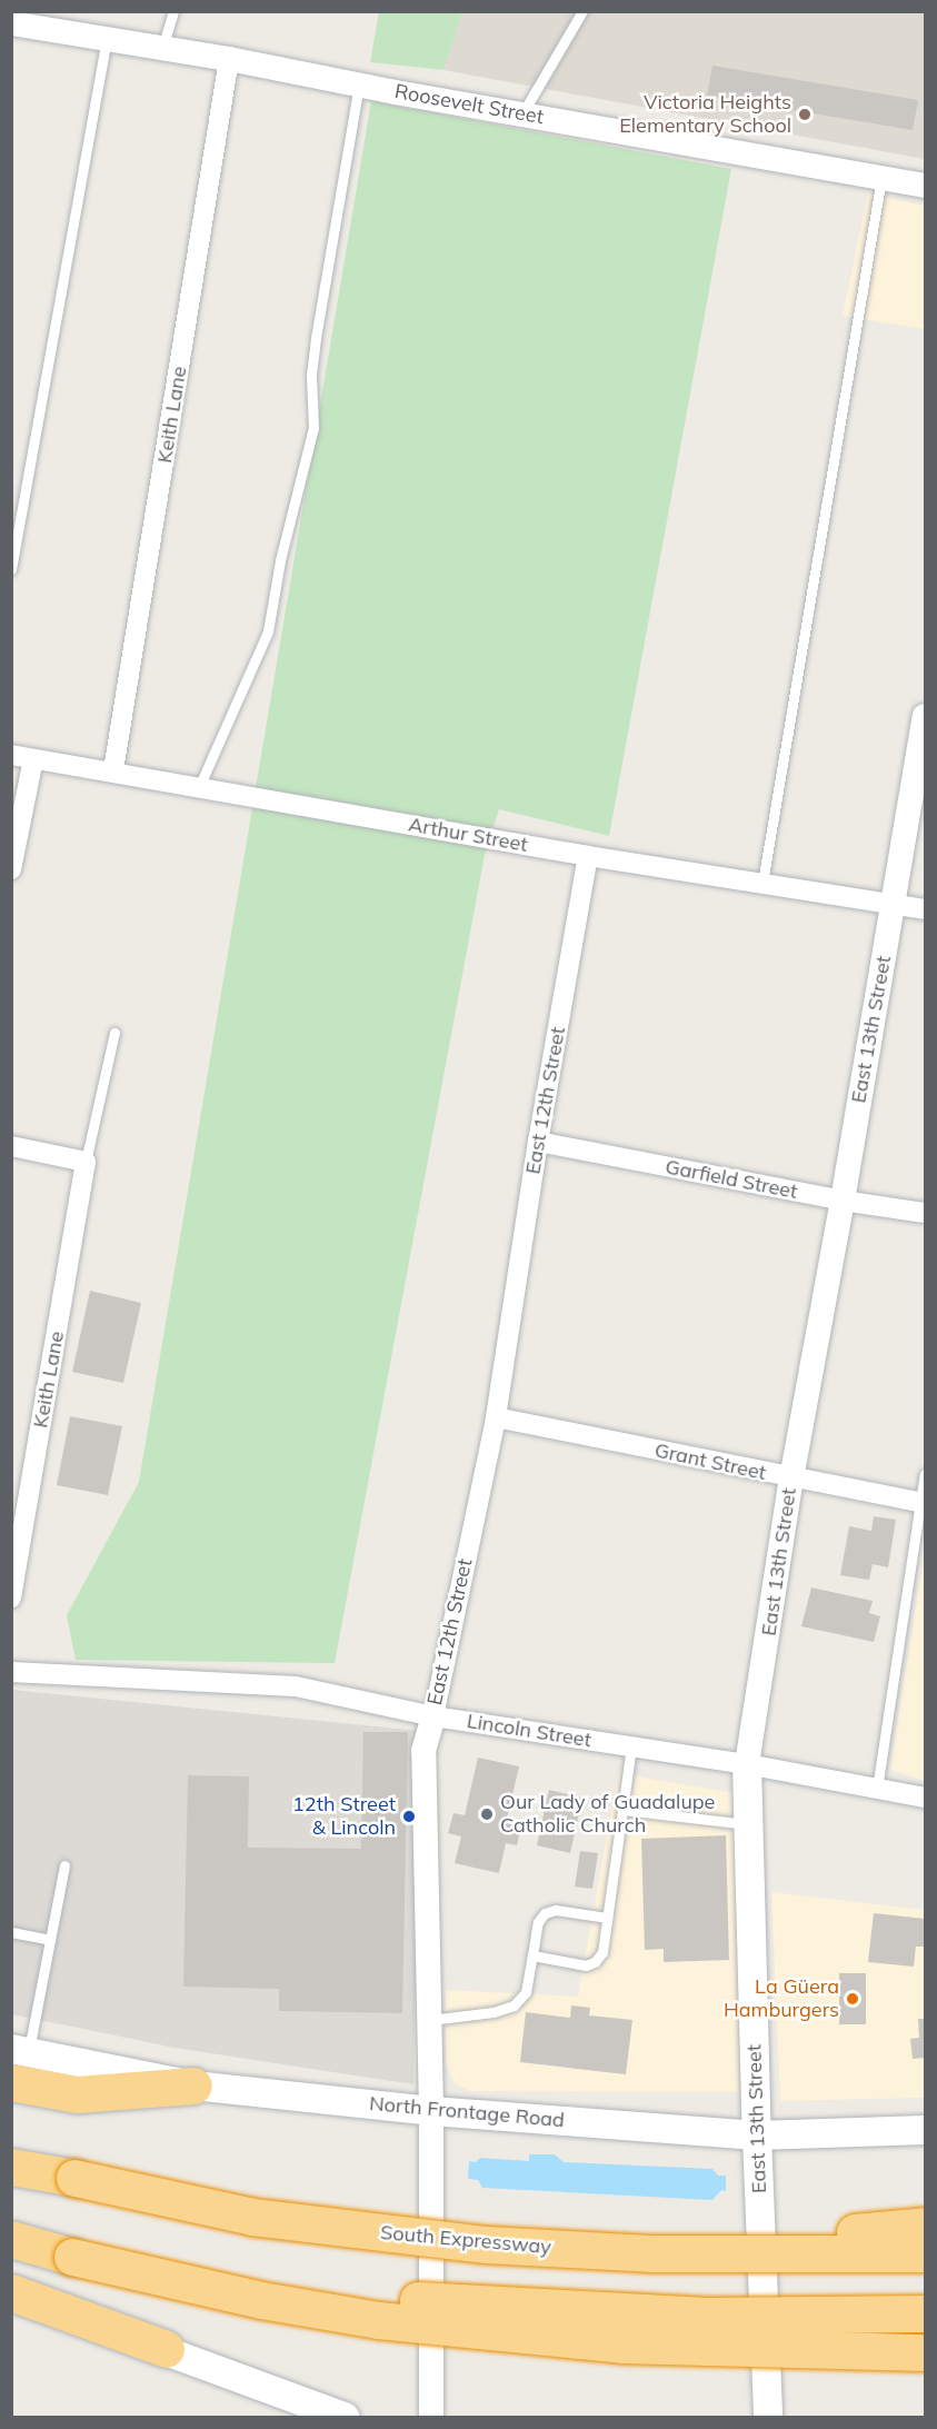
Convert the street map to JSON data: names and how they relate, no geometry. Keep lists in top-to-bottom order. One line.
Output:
{"streets":{"highway":["South Expressway"],"main road":["East 13th Street","North Frontage Road"],"street":["Roosevelt Street","Keith Lane","Arthur Street","East 12th Street","Garfield Street","Grant Street","Lincoln Street"]},"crossings":[["Roosevelt Street","Keith Lane"],["Keith Lane","Arthur Street"],["Arthur Street","East 13th Street"],["Arthur Street","East 12th Street"],["East 13th Street","Garfield Street"],["East 13th Street","Grant Street"],["East 13th Street","Lincoln Street"],["East 13th Street","North Frontage Road"],["East 12th Street","Garfield Street"],["East 12th Street","Grant Street"],["East 12th Street","Lincoln Street"],["East 12th Street","North Frontage Road"]],"places":["Victoria Heights Elementary School","Our Lady of Guadalupe Catholic Church","12th Street & Lincoln","La Güera Hamburgers"]}
